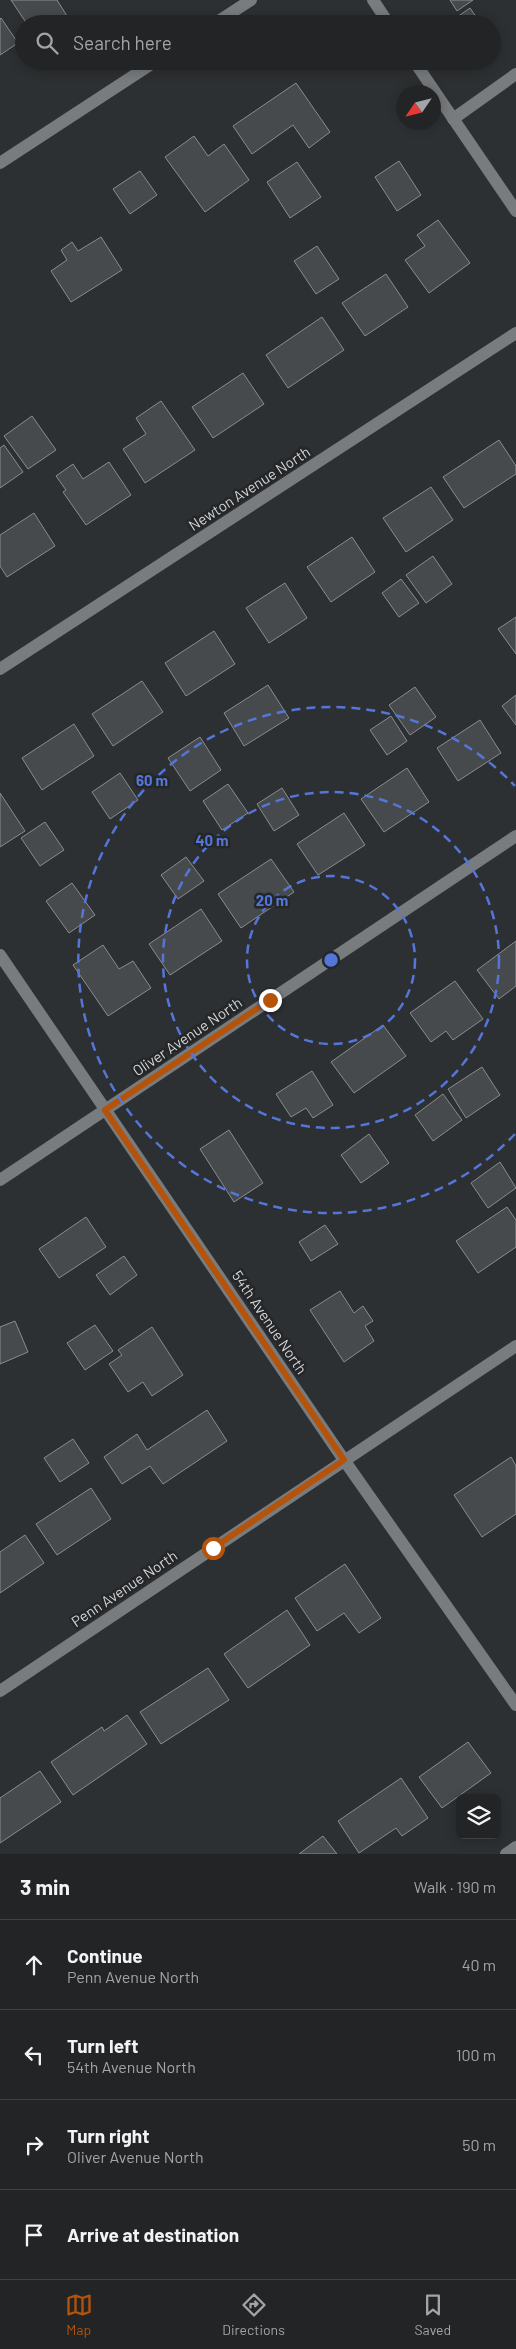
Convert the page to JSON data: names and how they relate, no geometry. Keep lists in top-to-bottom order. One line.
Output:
{"streets":{"street":["Newton Avenue North","Oliver Avenue North","54th Avenue North","Penn Avenue North"]},"crossings":[["Oliver Avenue North","54th Avenue North"],["54th Avenue North","Penn Avenue North"]],"north":"bottom left","page":{"search":"Search here","heading":["3 min","Walk · 190 m"],"list":[["Continue","Penn Avenue North","40 m"],["Turn left","54th Avenue North","100 m"],["Turn right","Oliver Avenue North","50 m"],"Arrive at destination"],"nav":["Map","Directions","Saved"]},"rings":["60 m","40 m","20 m"]}
